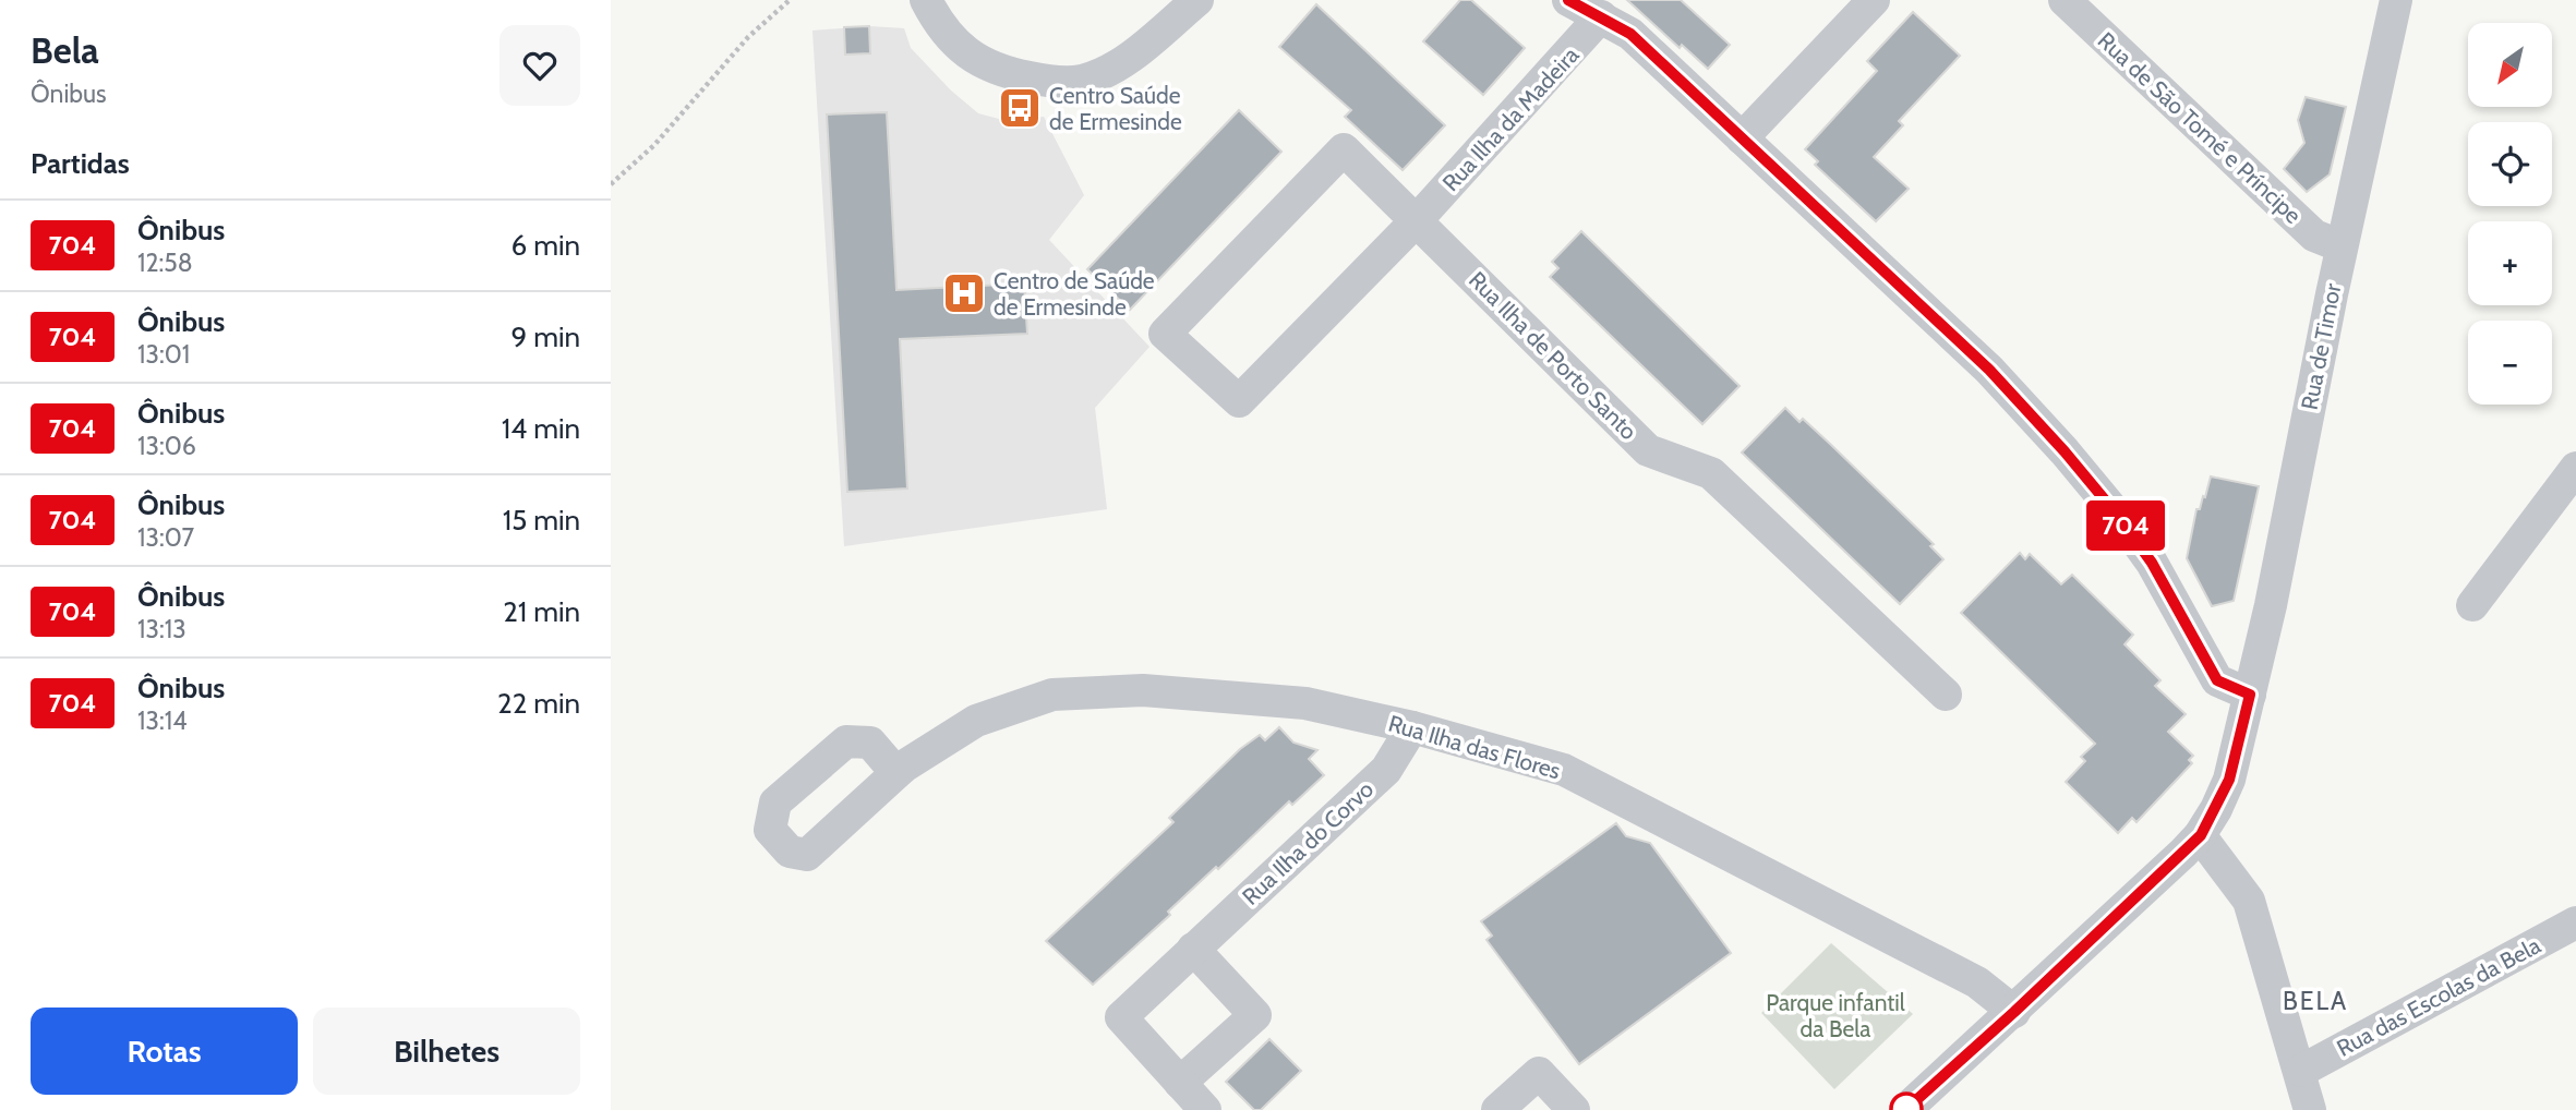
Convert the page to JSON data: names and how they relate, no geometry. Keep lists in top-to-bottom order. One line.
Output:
{"streets":{"street":["Rua Ilha da Madeira","Rua de São Tomé e Príncipe","Rua de Timor","Rua Ilha de Porto Santo","Rua Ilha das Flores","Rua Ilha do Corvo","Rua das Escolas da Bela"]},"crossings":[["Rua Ilha da Madeira","Rua Ilha de Porto Santo"],["Rua de São Tomé e Príncipe","Rua de Timor"],["Rua de Timor","Rua Ilha das Flores"],["Rua Ilha das Flores","Rua Ilha do Corvo"]],"districts":["BELA"],"parks":["Parque infantil da Bela"],"places":{"bus stop":["Centro Saúde de Ermesinde"],"hospital":["Centro de Saúde de Ermesinde"]},"lines":["bus line 704"],"north":"bottom left","page":{"heading":[["Bela","Ônibus"],"Partidas"],"on_map":"704","map_buttons":["+","−"],"list":[{"mark":"704","name":"Ônibus","note":"12:58","value":"6 min"},{"mark":"704","name":"Ônibus","note":"13:01","value":"9 min"},{"mark":"704","name":"Ônibus","note":"13:06","value":"14 min"},{"mark":"704","name":"Ônibus","note":"13:07","value":"15 min"},{"mark":"704","name":"Ônibus","note":"13:13","value":"21 min"},{"mark":"704","name":"Ônibus","note":"13:14","value":"22 min"}],"buttons":["Rotas","Bilhetes"]}}
